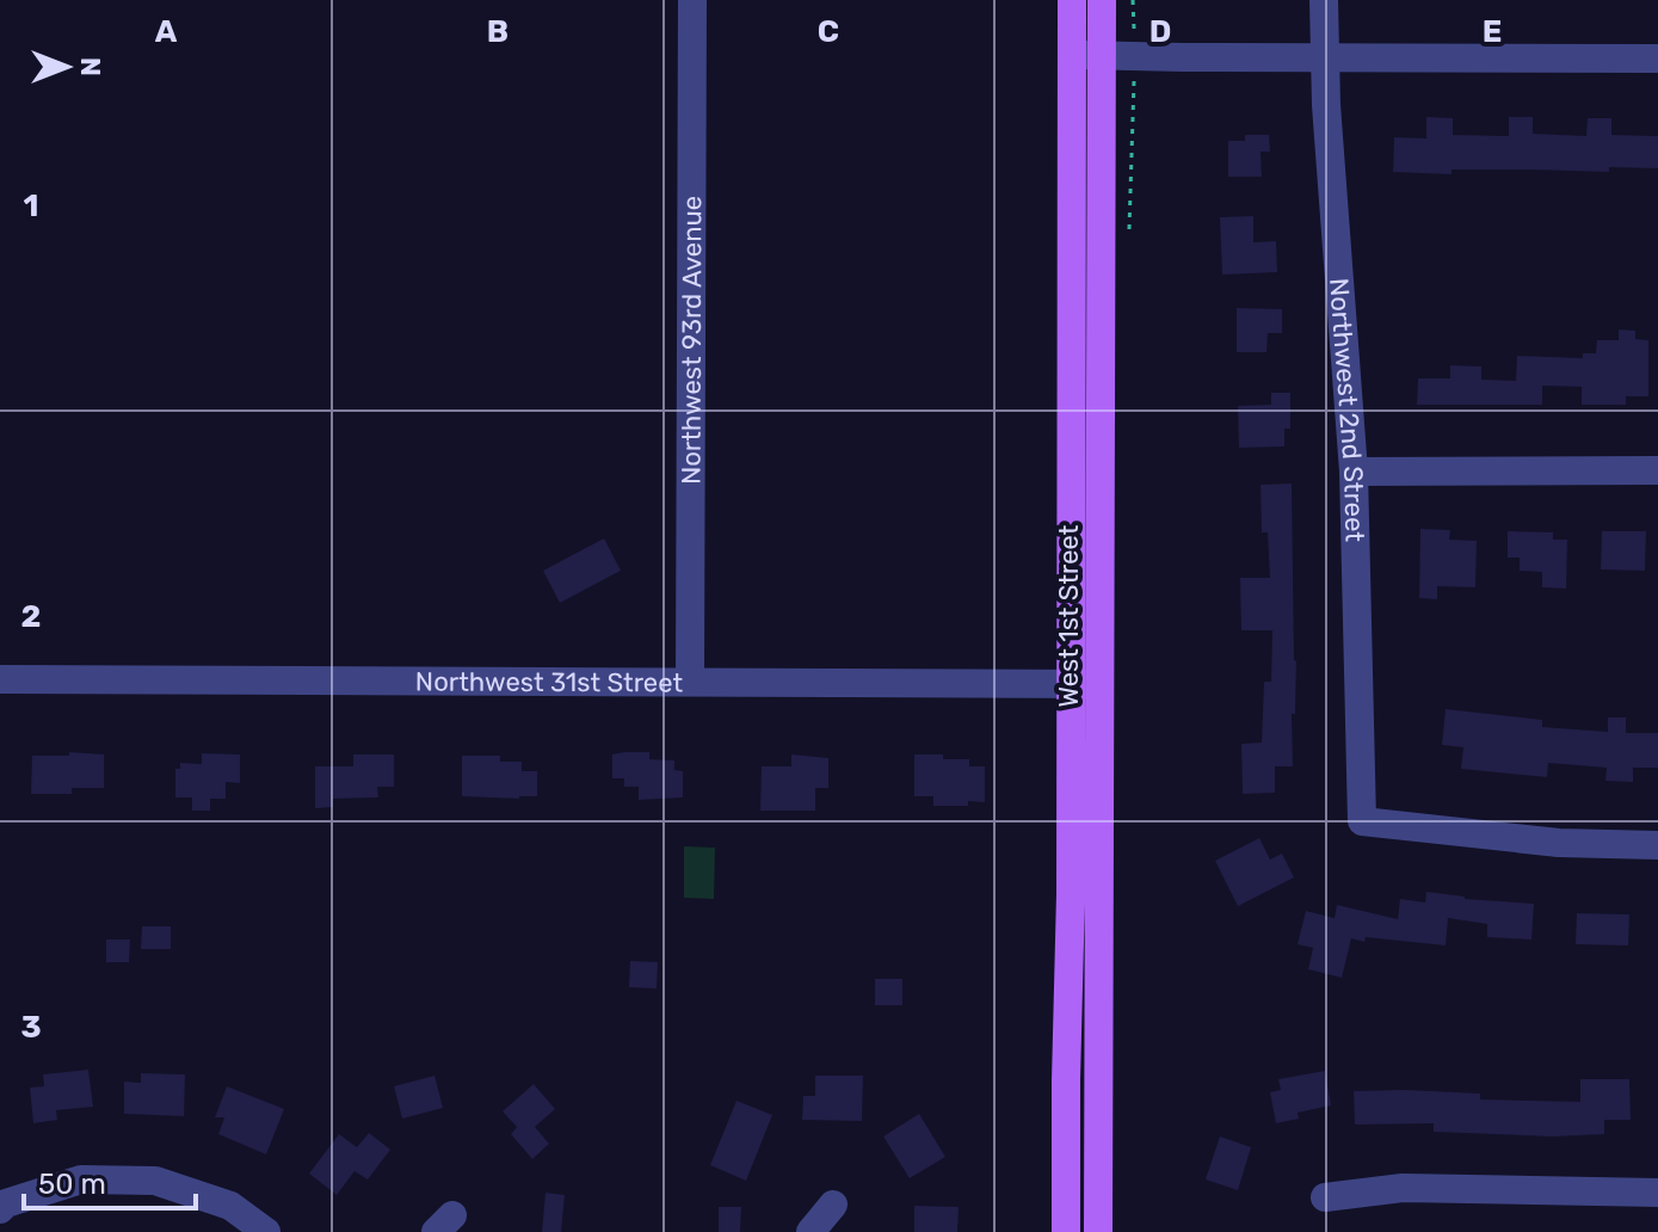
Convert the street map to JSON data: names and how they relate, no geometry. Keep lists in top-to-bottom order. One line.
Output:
{"streets":{"main road":["West 1st Street"],"street":["Northwest 93rd Avenue","Northwest 2nd Street","Northwest 31st Street"]},"crossings":[["Northwest 93rd Avenue","Northwest 31st Street"],["West 1st Street","Northwest 31st Street"]],"scale_bar":"50 m","north":"right","grid":{"columns":["A","B","C","D","E"],"rows":["1","2","3"]}}
